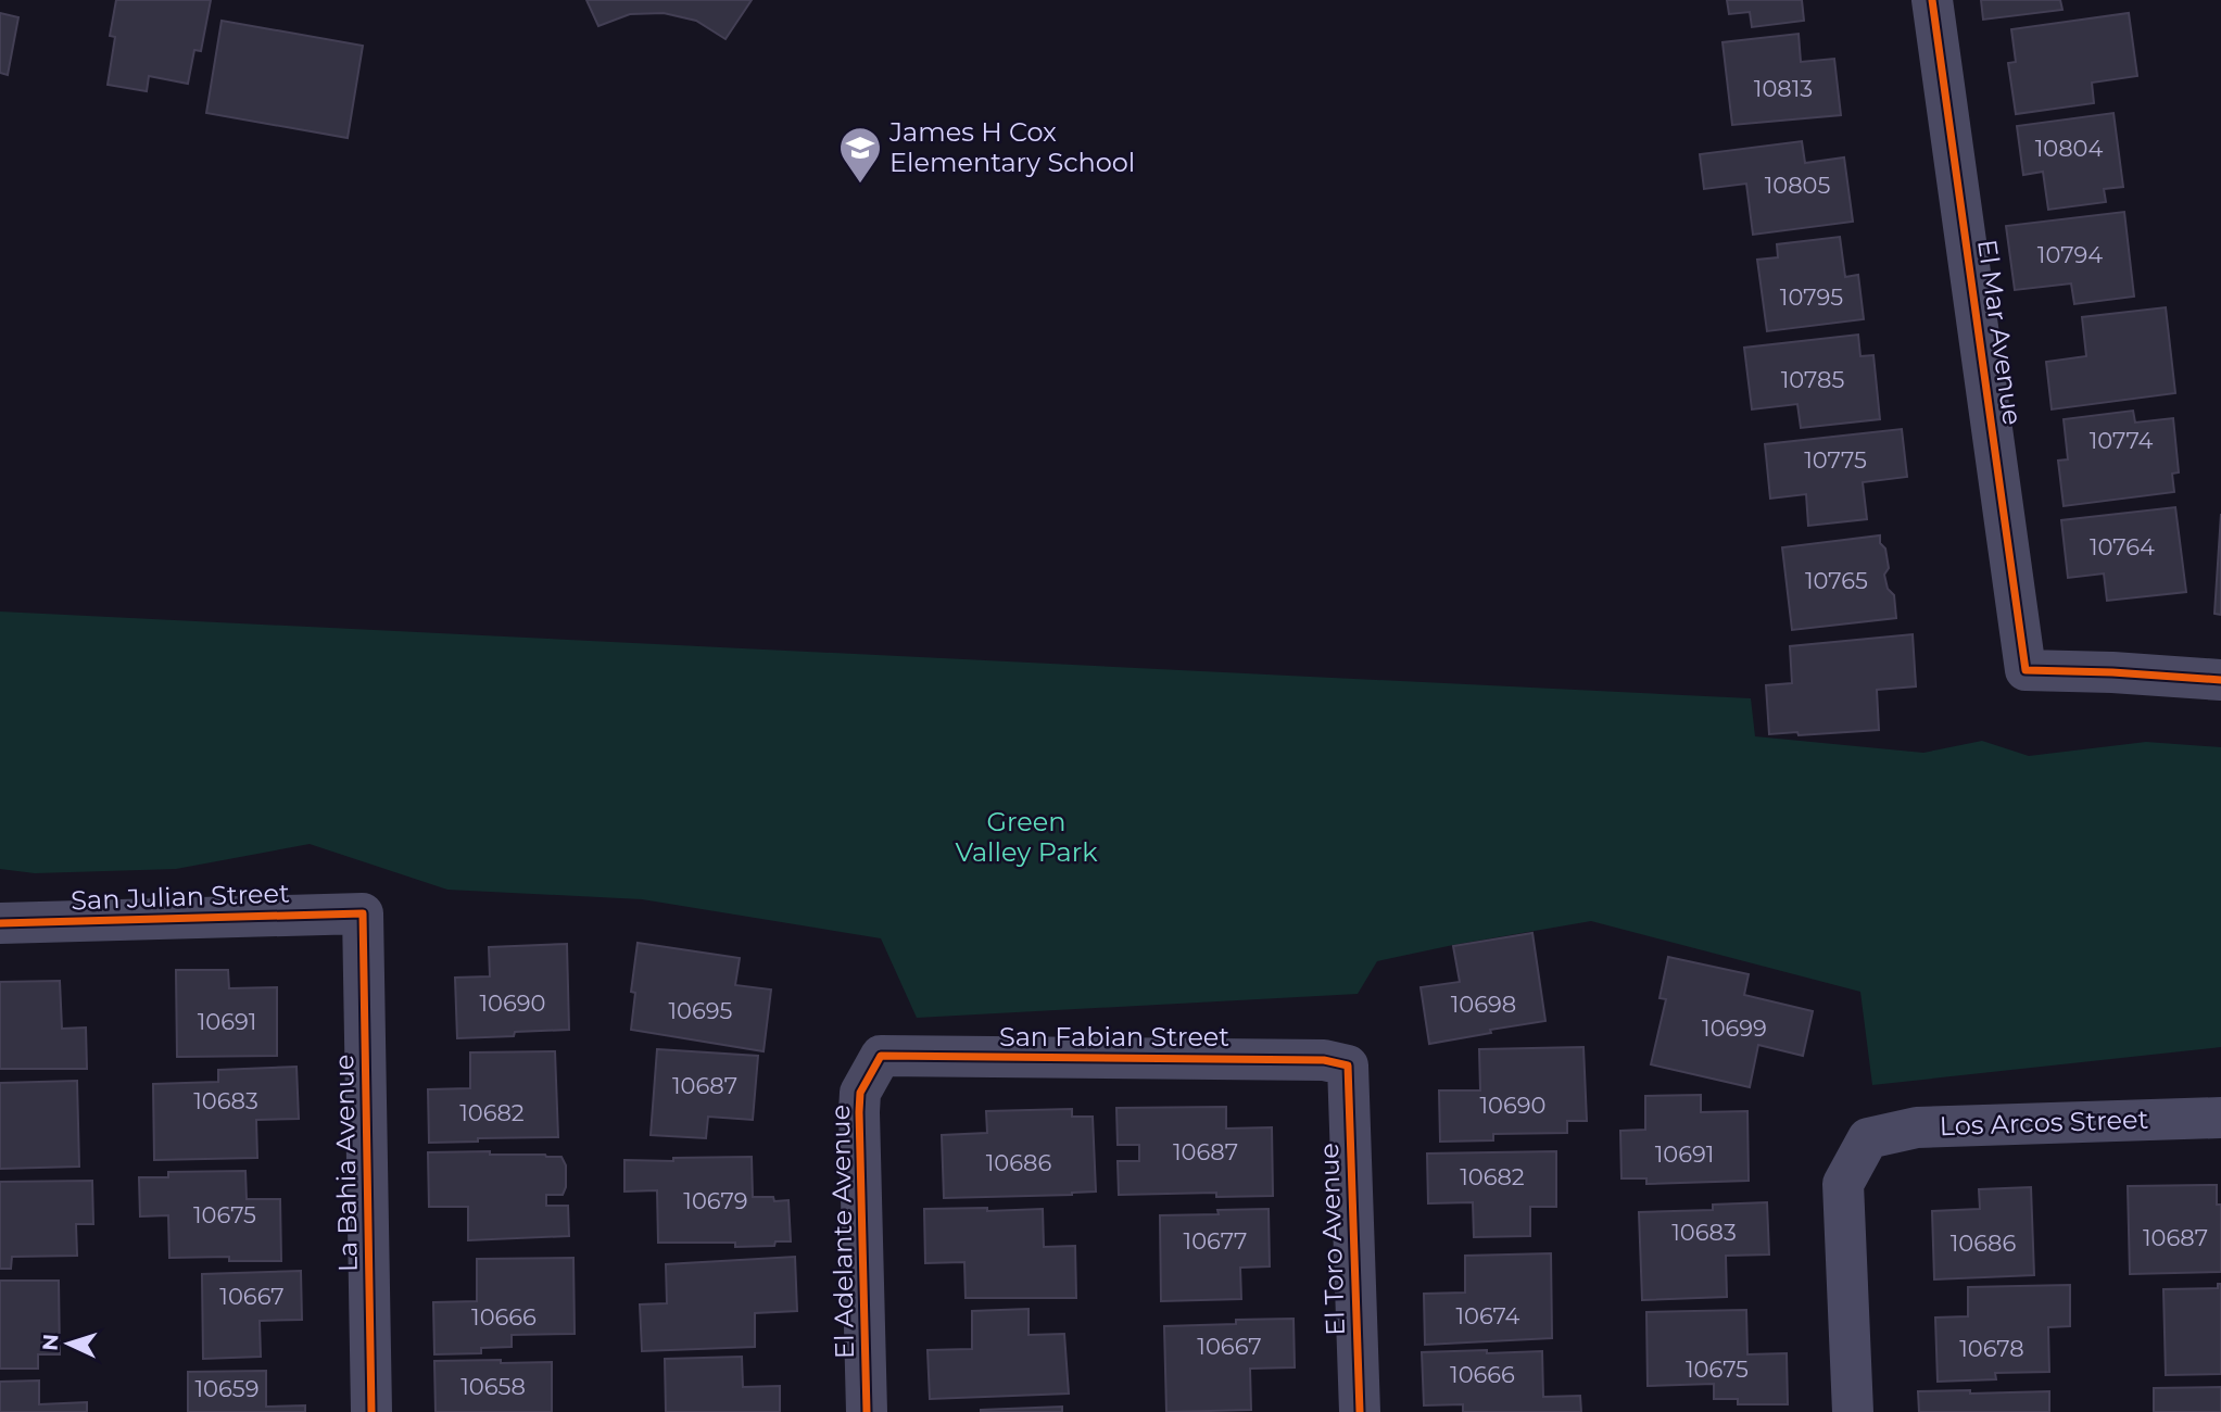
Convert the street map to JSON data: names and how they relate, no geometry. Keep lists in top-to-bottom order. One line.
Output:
{"streets":{"street":["El Mar Avenue","San Julian Street","San Fabian Street","Los Arcos Street","La Bahia Avenue","El Adelante Avenue","El Toro Avenue"]},"crossings":[["San Julian Street","La Bahia Avenue"],["San Fabian Street","El Adelante Avenue"],["San Fabian Street","El Toro Avenue"]],"parks":["Green Valley Park"],"places":{"school or university":["James H Cox Elementary School"]},"house_numbers":["10813","10804","10805","10794","10795","10785","10774","10775","10764","10765","10690","10698","10695","10691","10699","10687","10683","10690","10682","10687","10691","10686","10682","10679","10675","10683","10687","10677","10686","10667","10674","10666","10667","10678","10675","10666","10658","10659"],"north":"left"}
